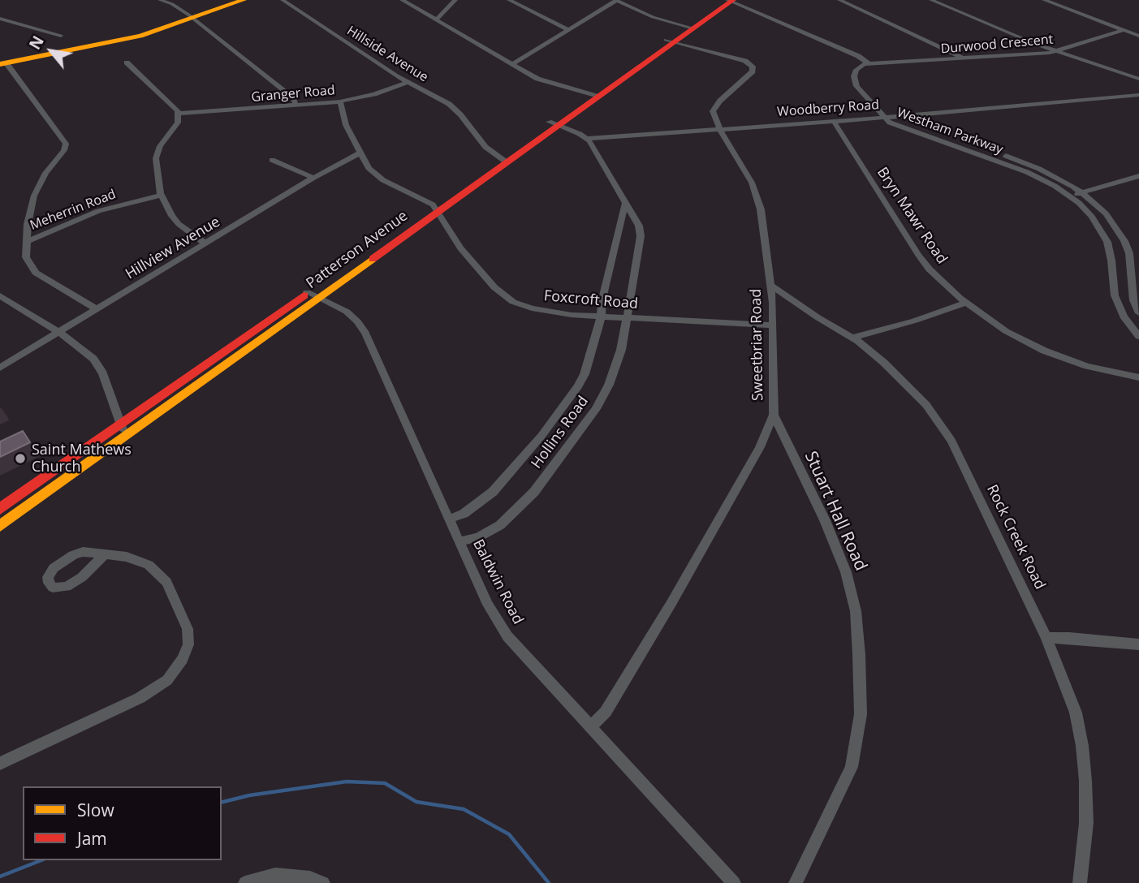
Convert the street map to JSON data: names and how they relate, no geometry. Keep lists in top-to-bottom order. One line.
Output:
{"streets":{"main road":["Patterson Avenue"],"street":["Durwood Crescent","Hillside Avenue","Granger Road","Woodberry Road","Westham Parkway","Meherrin Road","Bryn Mawr Road","Hillview Avenue","Foxcroft Road","Sweetbriar Road","Hollins Road","Stuart Hall Road","Rock Creek Road","Baldwin Road"]},"crossings":[["Durwood Crescent","Westham Parkway"],["Hillside Avenue","Granger Road"],["Hillside Avenue","Patterson Avenue"],["Woodberry Road","Westham Parkway"],["Woodberry Road","Bryn Mawr Road"],["Woodberry Road","Sweetbriar Road"],["Woodberry Road","Hollins Road"],["Patterson Avenue","Foxcroft Road"],["Patterson Avenue","Sweetbriar Road"],["Patterson Avenue","Baldwin Road"],["Foxcroft Road","Sweetbriar Road"],["Foxcroft Road","Hollins Road"],["Sweetbriar Road","Stuart Hall Road"],["Sweetbriar Road","Rock Creek Road"],["Sweetbriar Road","Baldwin Road"],["Hollins Road","Baldwin Road"]],"places":["Saint Mathews Church"],"legend":["Slow","Jam"],"north":"top left"}
